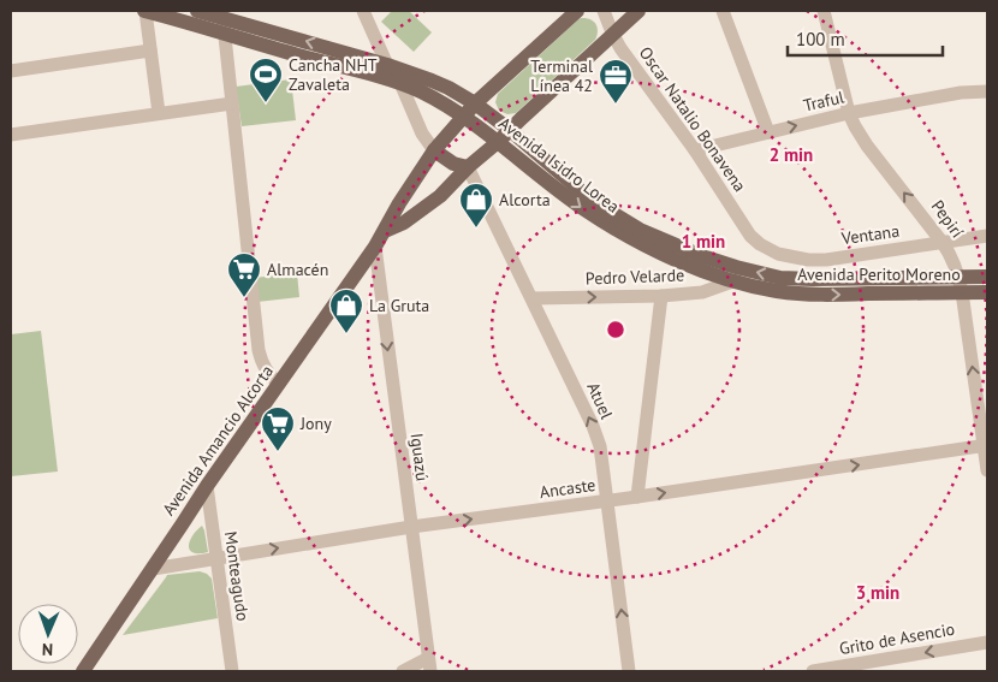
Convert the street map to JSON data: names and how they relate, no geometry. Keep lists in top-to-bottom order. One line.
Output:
{"streets":{"main road":["Avenida Isidro Lorea","Avenida Perito Moreno","Avenida Amancio Alcorta"],"street":["Traful","Oscar Natalio Bonavena","Pepirí","Ventana","Pedro Velarde","Atuel","Iguazú","Ancaste","Monteagudo","Grito de Asencio"]},"crossings":[["Traful","Oscar Natalio Bonavena"],["Traful","Pepirí"],["Oscar Natalio Bonavena","Ventana"],["Avenida Isidro Lorea","Avenida Perito Moreno"],["Avenida Isidro Lorea","Pedro Velarde"],["Avenida Isidro Lorea","Avenida Amancio Alcorta"],["Pepirí","Ventana"],["Pepirí","Avenida Perito Moreno"],["Pepirí","Ancaste"],["Avenida Perito Moreno","Pedro Velarde"],["Pedro Velarde","Atuel"],["Atuel","Ancaste"],["Avenida Amancio Alcorta","Iguazú"],["Avenida Amancio Alcorta","Ancaste"],["Avenida Amancio Alcorta","Monteagudo"],["Iguazú","Ancaste"],["Ancaste","Monteagudo"]],"one_way":["Pepirí","Pedro Velarde","Iguazú","Ancaste","Grito de Asencio"],"places":{"sports":["Cancha NHT Zavaleta"],"office":["Terminal Línea 42"],"shop":["Alcorta","La Gruta"],"supermarket":["Almacén","Jony"]},"scale_bar":"100 m","north":"bottom","rings":["2 min","1 min","3 min"]}
